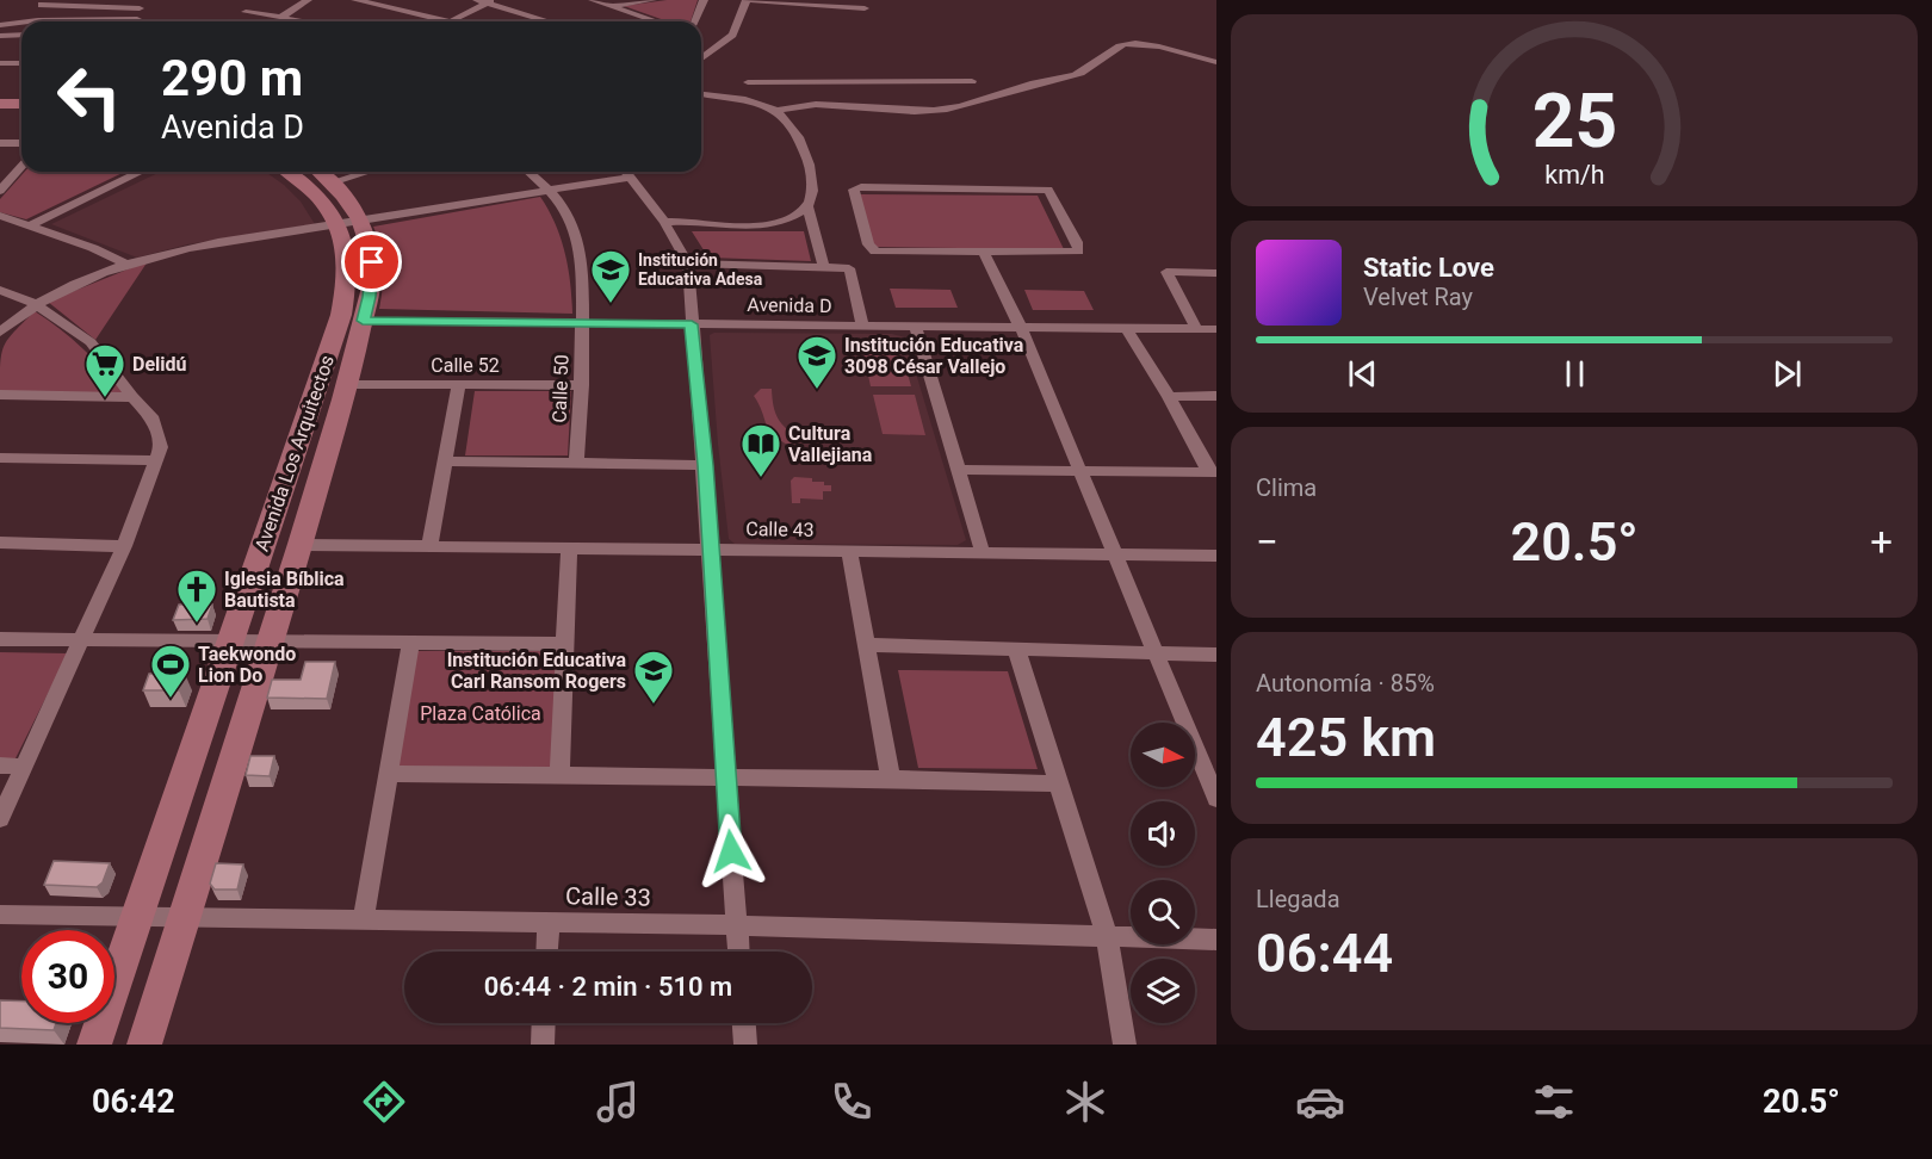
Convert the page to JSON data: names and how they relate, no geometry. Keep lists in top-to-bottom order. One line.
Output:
{"streets":{"main road":["Avenida Los Arquitectos"],"street":["Avenida D","Calle 52","Calle 50","Calle 43","Calle 33"]},"crossings":[["Avenida D","Calle 50"],["Avenida D","Avenida Los Arquitectos"],["Calle 52","Calle 50"],["Calle 52","Avenida Los Arquitectos"],["Avenida Los Arquitectos","Calle 43"],["Avenida Los Arquitectos","Calle 33"]],"parks":["Plaza Católica"],"places":{"school or university":["Institución Educativa Adesa","Institución Educativa 3098 César Vallejo","Institución Educativa Carl Ransom Rogers"],"supermarket":["Delidú"],"library":["Cultura Vallejiana"],"church":["Iglesia Bíblica Bautista"],"sports":["Taekwondo Lion Do"]},"north":"right","page":{"turn":["290 m","Avenida D"],"song":["Static Love","Velvet Ray"],"tile":["Clima",["Autonomía · 85%","425 km"],["Llegada","06:44"]],"heat":["−","20.5°","+"],"limit":"30","trip":"06:44 · 2 min · 510 m","tabs":["06:42","20.5°"],"gauge":["25","km/h"]}}
